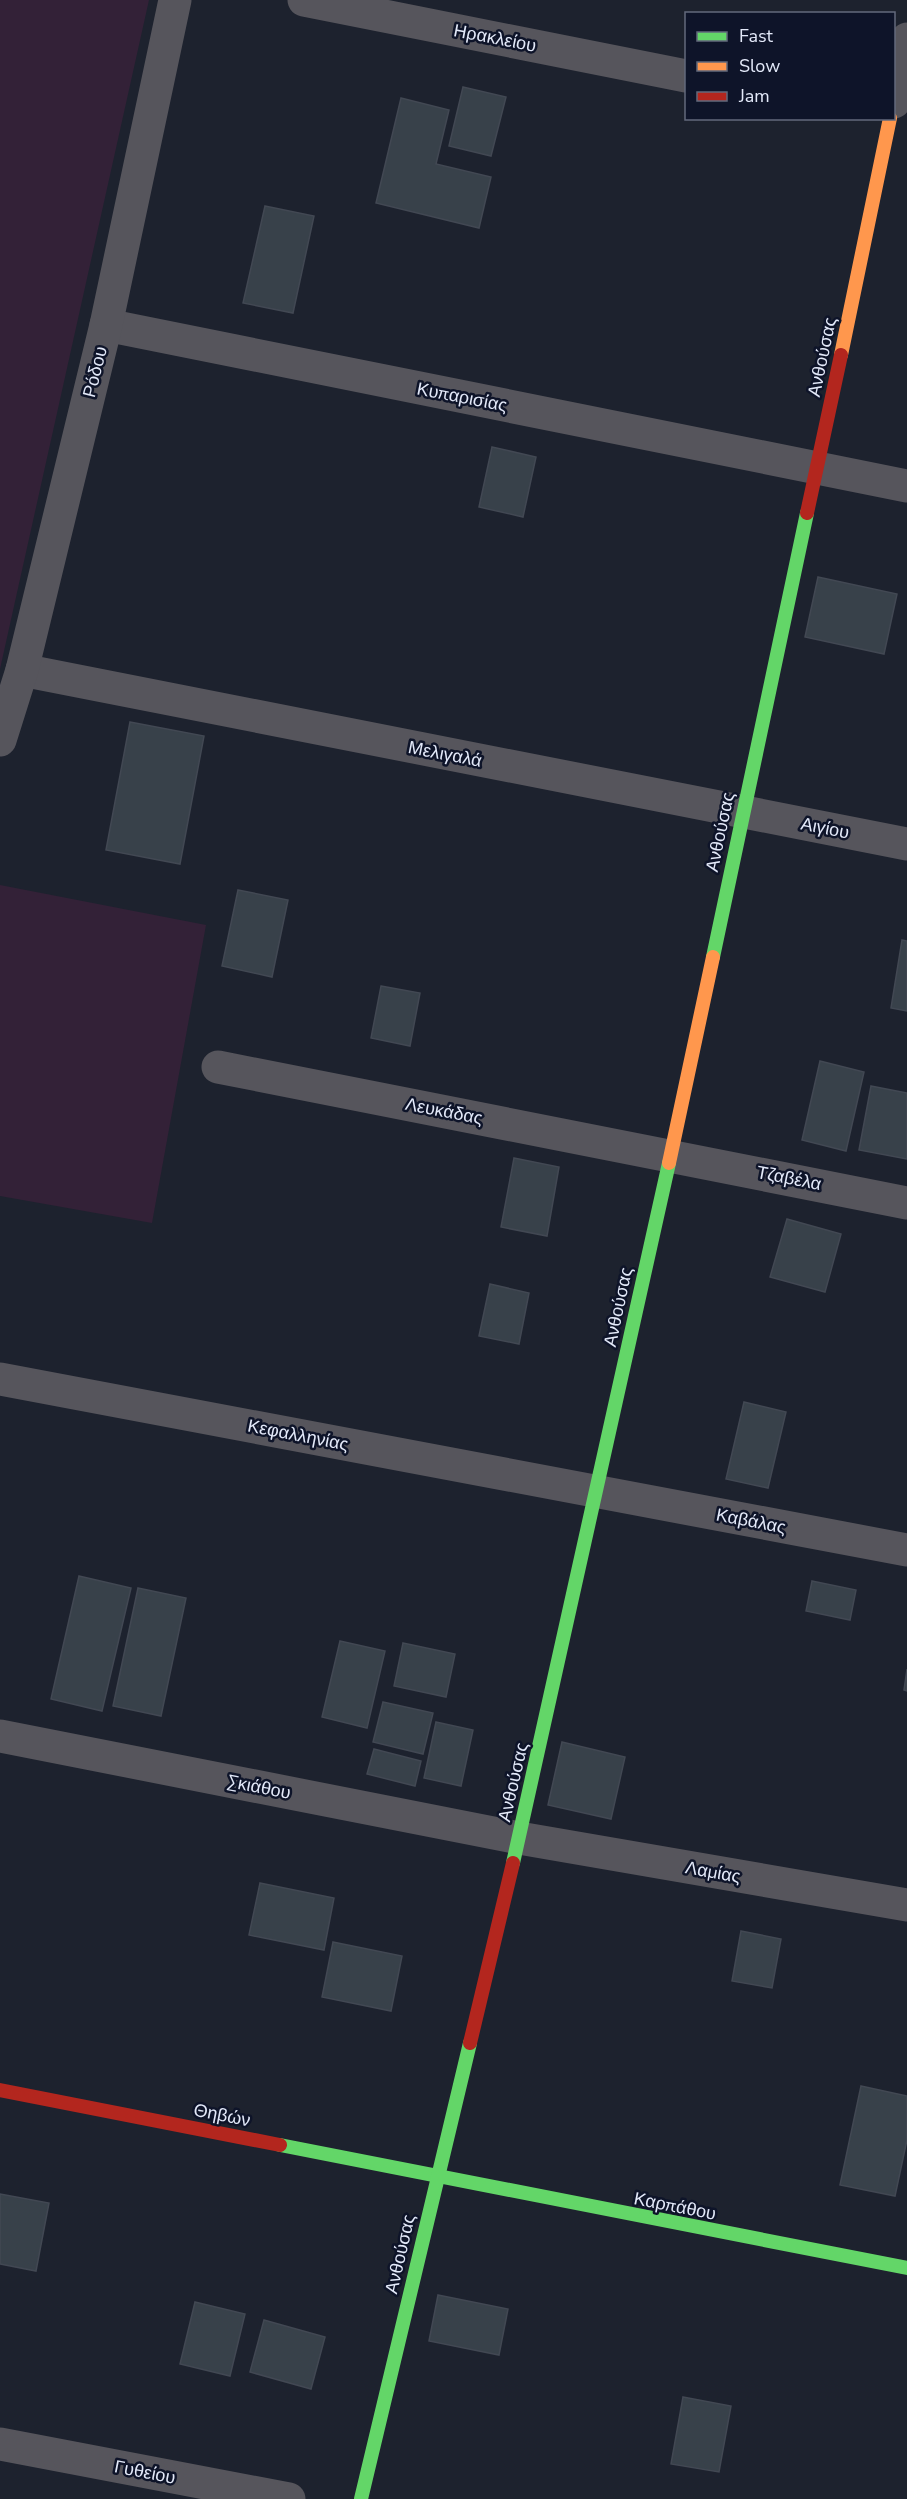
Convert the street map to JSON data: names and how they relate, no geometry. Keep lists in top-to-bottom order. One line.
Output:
{"streets":{"street":["Ηρακλείου","Ανθούσας","Ρόδου","Κυπαρισίας","Μελιγαλά","Αιγίου","Λευκάδας","Τζαβέλα","Κεφαλληνίας","Καβάλας","Σκιάθου","Λαμίας","Θηβών","Καρπάθου","Γυθείου"]},"crossings":[["Ανθούσας","Κυπαρισίας"],["Ανθούσας","Μελιγαλά"],["Ανθούσας","Αιγίου"],["Ανθούσας","Λευκάδας"],["Ανθούσας","Τζαβέλα"],["Ανθούσας","Κεφαλληνίας"],["Ανθούσας","Καβάλας"],["Ανθούσας","Σκιάθου"],["Ανθούσας","Λαμίας"],["Ανθούσας","Θηβών"],["Ανθούσας","Καρπάθου"],["Ρόδου","Κυπαρισίας"],["Ρόδου","Μελιγαλά"],["Μελιγαλά","Αιγίου"],["Λευκάδας","Τζαβέλα"],["Κεφαλληνίας","Καβάλας"],["Σκιάθου","Λαμίας"],["Θηβών","Καρπάθου"]],"legend":["Fast","Slow","Jam"]}
